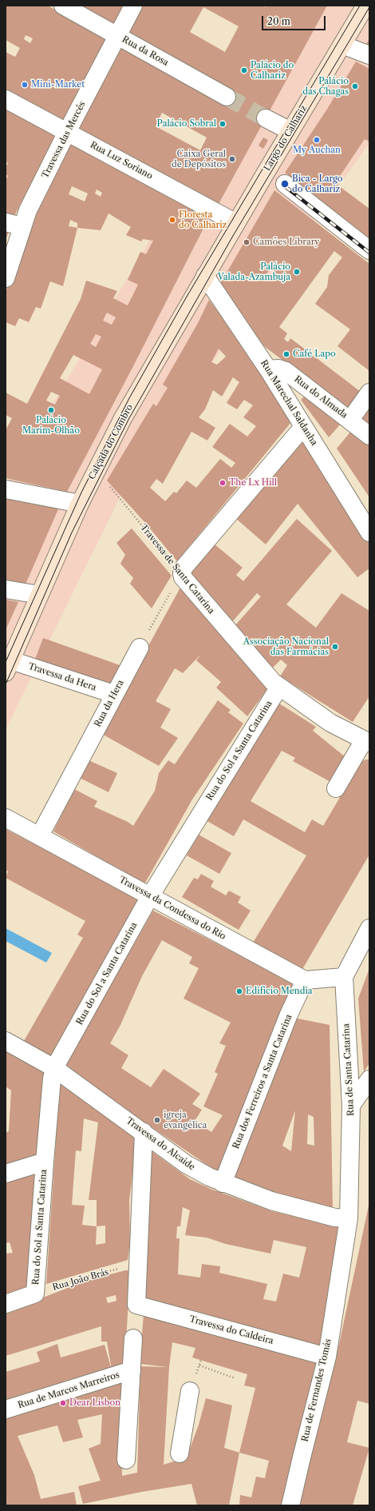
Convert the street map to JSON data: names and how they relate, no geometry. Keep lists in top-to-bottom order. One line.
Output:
{"streets":{"street":["Rua da Rosa","Largo do Calhariz","Travessa das Mercês","Rua Luz Soriano","Rua do Almada","Rua Marechal Saldanha","Calçada do Combro","Travessa de Santa Catarina","Travessa da Hera","Rua da Hera","Rua do Sol a Santa Catarina","Travessa da Condessa do Rio","Rua de Santa Catarina","Rua dos Ferreiros a Santa Catarina","Travessa do Alcaide","Travessa do Caldeira","Rua de Marcos Marreiros","Rua de Fernandes Tomás"],"path":["Rua João Brás"]},"crossings":[["Rua da Rosa","Travessa das Mercês"],["Largo do Calhariz","Rua Luz Soriano"],["Largo do Calhariz","Calçada do Combro"],["Travessa das Mercês","Rua Luz Soriano"],["Rua Luz Soriano","Calçada do Combro"],["Rua do Almada","Rua Marechal Saldanha"],["Rua Marechal Saldanha","Calçada do Combro"],["Calçada do Combro","Travessa de Santa Catarina"],["Calçada do Combro","Travessa da Hera"],["Travessa de Santa Catarina","Rua do Sol a Santa Catarina"],["Travessa da Hera","Rua da Hera"],["Rua da Hera","Travessa da Condessa do Rio"],["Rua do Sol a Santa Catarina","Travessa da Condessa do Rio"],["Rua do Sol a Santa Catarina","Travessa do Alcaide"],["Rua do Sol a Santa Catarina","Rua João Brás"],["Travessa da Condessa do Rio","Rua dos Ferreiros a Santa Catarina"],["Rua de Santa Catarina","Travessa do Alcaide"],["Rua de Santa Catarina","Rua de Fernandes Tomás"],["Rua dos Ferreiros a Santa Catarina","Travessa do Alcaide"],["Travessa do Alcaide","Rua de Fernandes Tomás"],["Rua João Brás","Travessa do Caldeira"],["Travessa do Caldeira","Rua de Fernandes Tomás"]],"places":["Palácio do Calhariz","Mini-Market","Palácio das Chagas","Palácio Sobral","My Auchan","Caixa Geral de Depósitos","Bica - Largo do Calhariz","Floresta do Calhariz","Camões Library","Palácio Valada-Azambuja","Café Lapo","Palácio Marim-Olhão","The Lx Hill","Associação Nacional das Farmácias","Edifício Mendia","igreja evangélica","Dear Lisbon"],"scale_bar":"20 m"}
